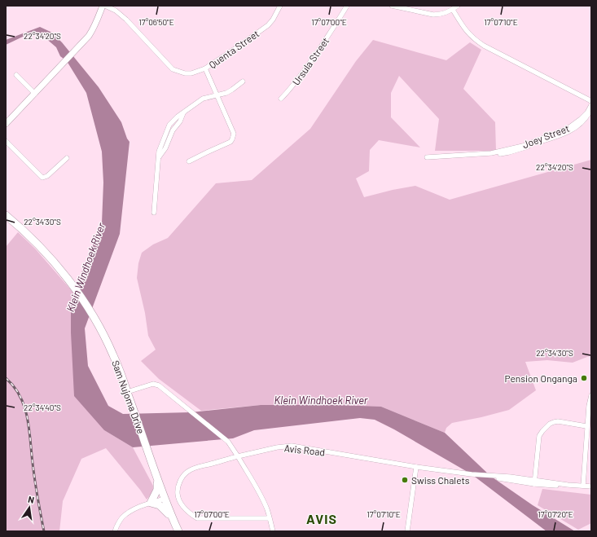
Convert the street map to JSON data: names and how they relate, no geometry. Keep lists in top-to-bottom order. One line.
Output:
{"streets":{"highway":["Sam Nujoma Drive"],"street":["Quenta Street","Ursula Street","Joey Street","Avis Road"]},"districts":["AVIS"],"water":["Klein Windhoek River"],"places":["Pension Onganga","Swiss Chalets"],"north":"top","coordinates":["17°06'50\"E","17°07'00\"E","17°07'10\"E","22°34'20\"S","22°34'30\"S","22°34'40\"S","17°07'20\"E"]}
